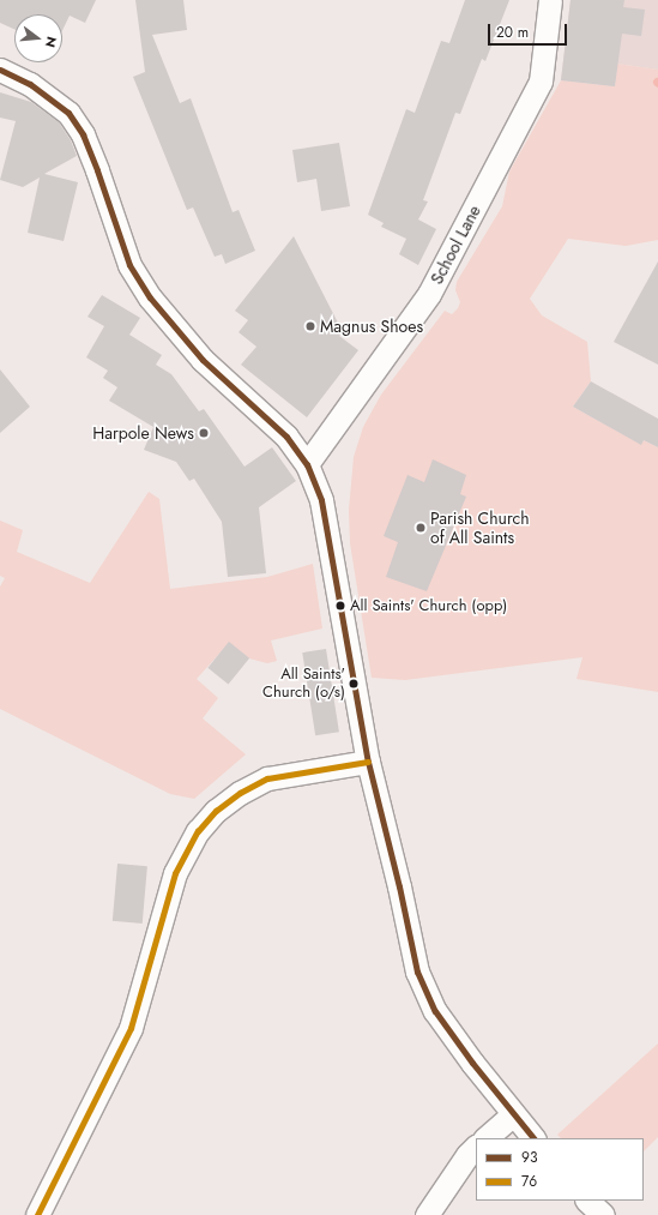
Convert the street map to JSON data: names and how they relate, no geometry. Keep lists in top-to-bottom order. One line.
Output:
{"streets":{"street":["School Lane"]},"places":["Magnus Shoes","Harpole News","Parish Church of All Saints","All Saints' Church (opp)","All Saints' Church (o/s)"],"lines":["transit line 93","transit line 76"],"legend":["93","76"],"scale_bar":"20 m","north":"right"}
